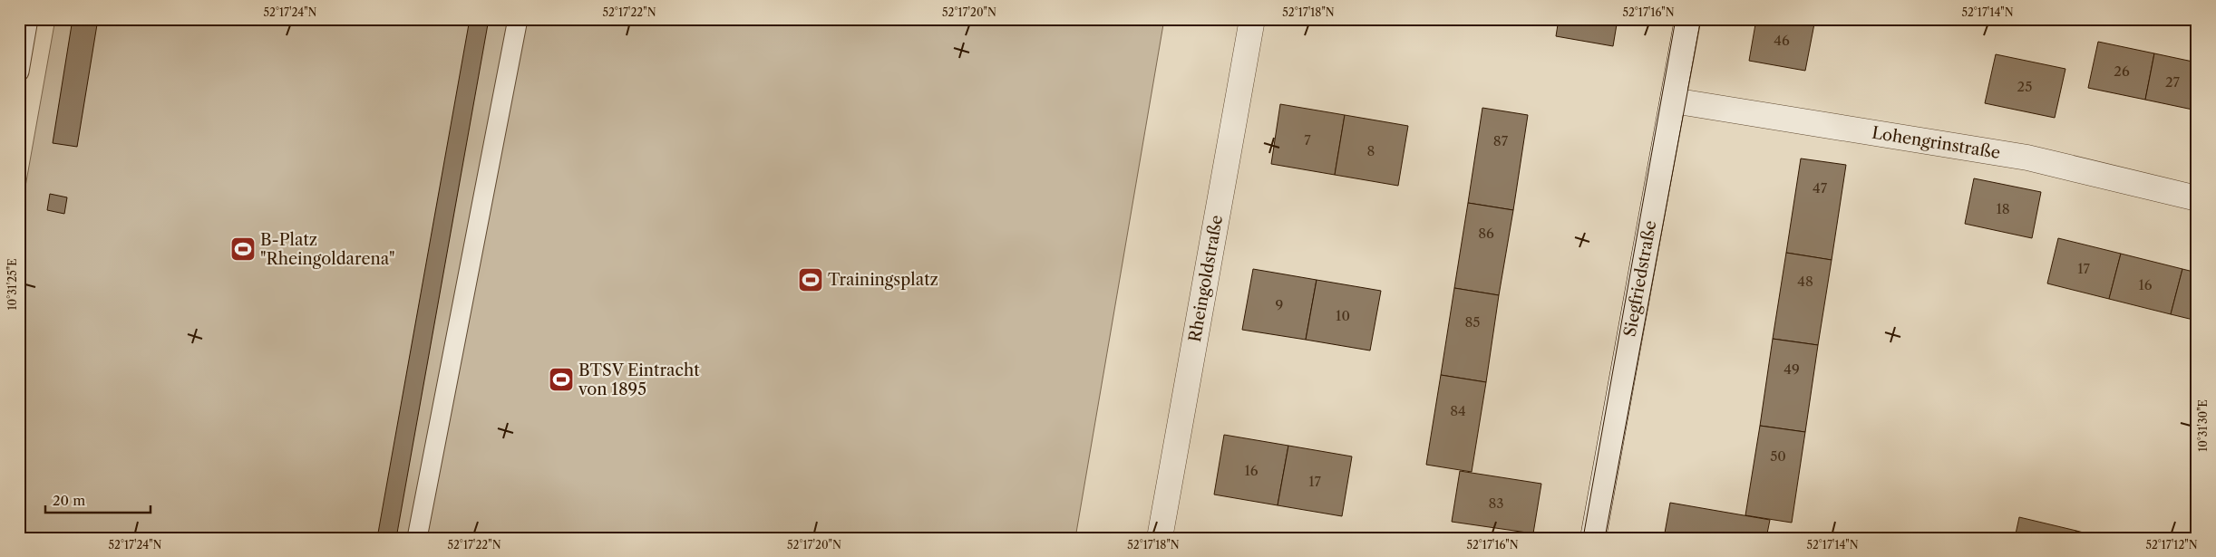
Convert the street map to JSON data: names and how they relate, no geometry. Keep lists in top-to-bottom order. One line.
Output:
{"streets":{"street":["Lohengrinstraße","Rheingoldstraße","Siegfriedstraße"]},"crossings":[["Lohengrinstraße","Siegfriedstraße"]],"places":{"sports":["B-Platz \"Rheingoldarena\"","Trainingsplatz","BTSV Eintracht von 1895"]},"house_numbers":["46","26","27","25","7","87","8","47","18","86","17","48","16","9","10","85","49","84","50","16","17","83"],"scale_bar":"20 m","coordinates":["52°17'24\"N","52°17'22\"N","52°17'20\"N","52°17'18\"N","52°17'16\"N","52°17'14\"N","10°31'25\"E","10°31'30\"E","52°17'12\"N"]}
